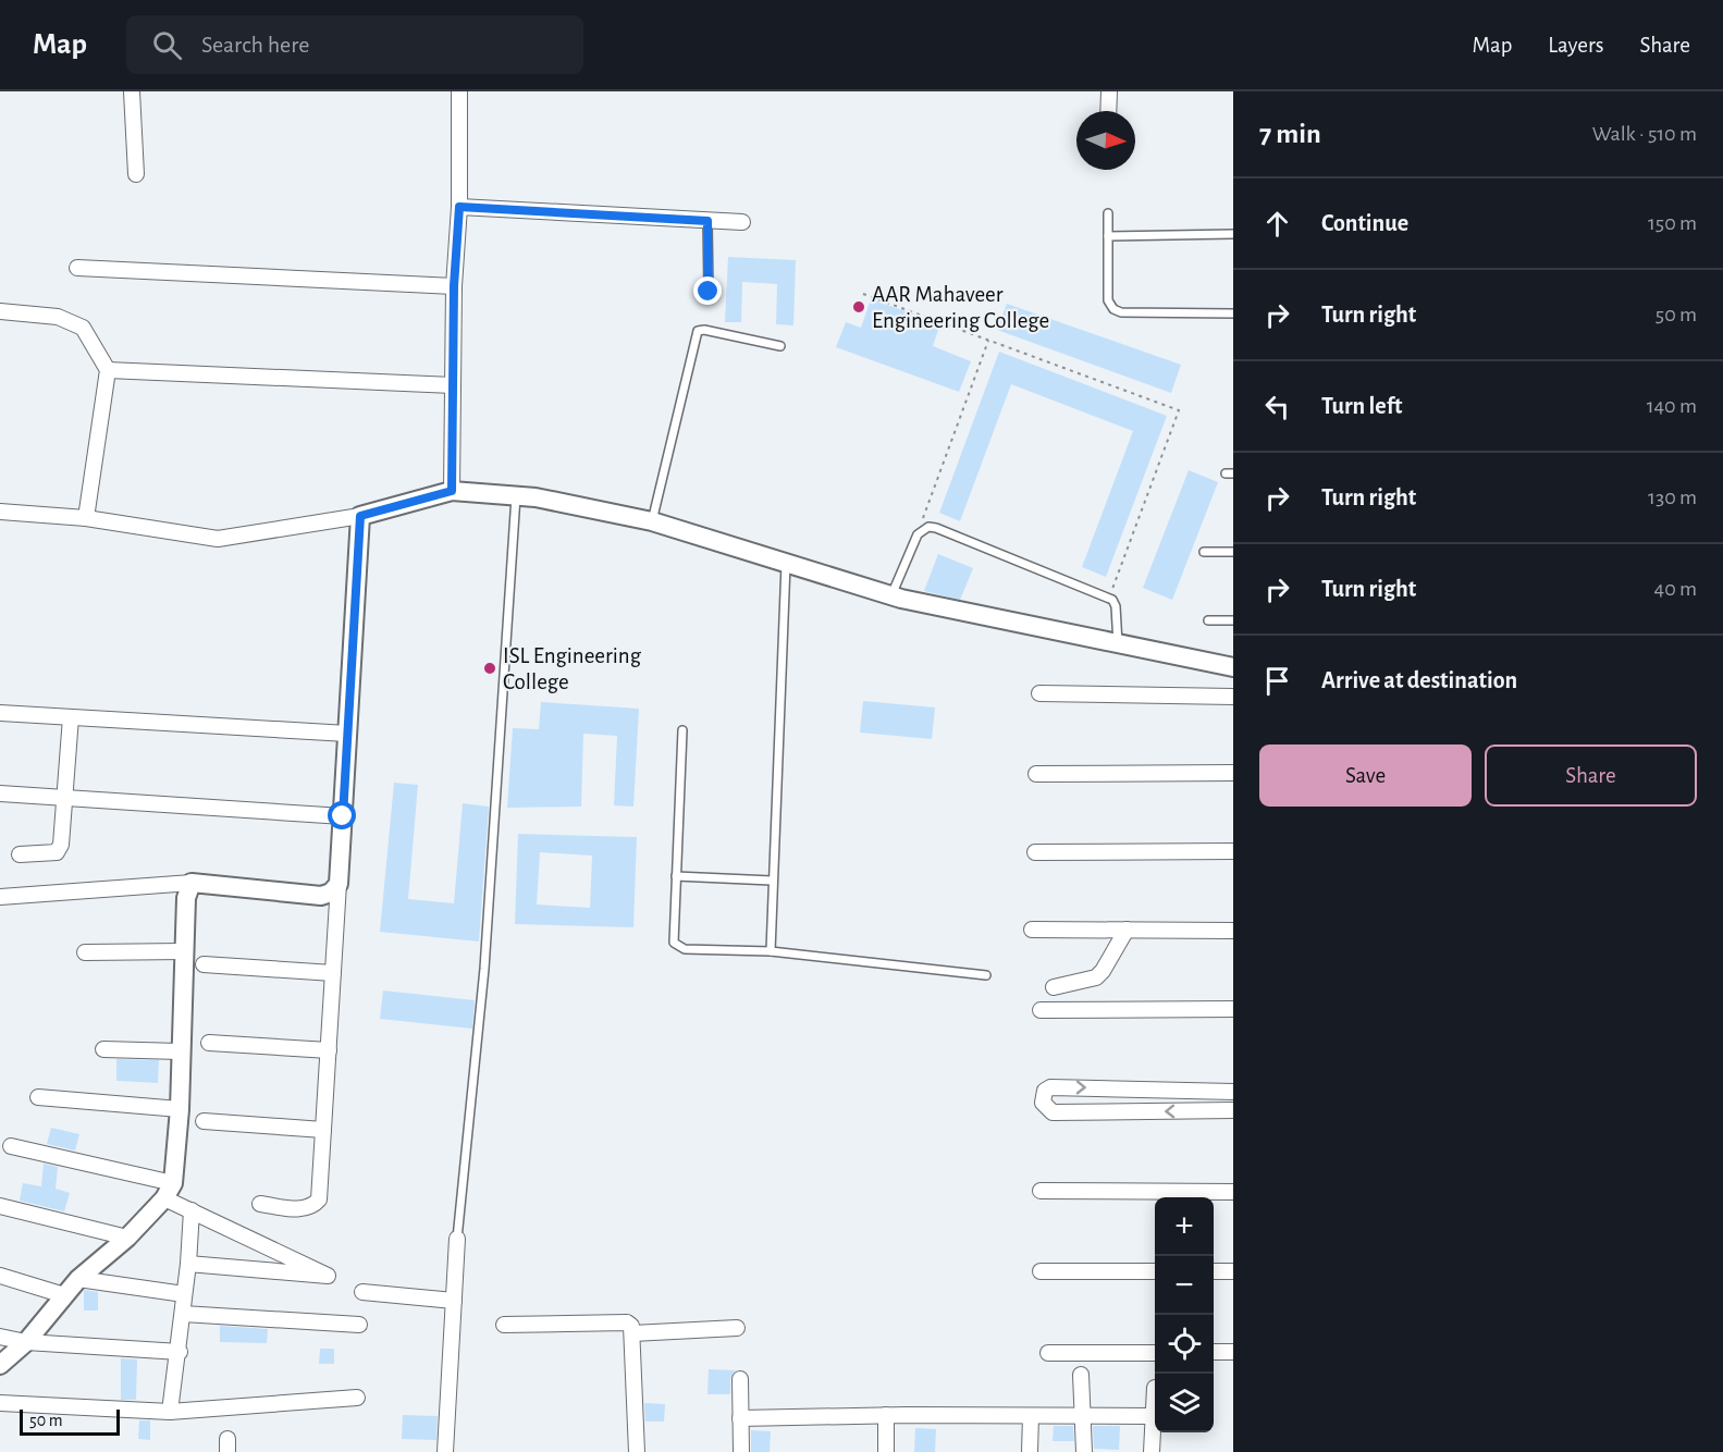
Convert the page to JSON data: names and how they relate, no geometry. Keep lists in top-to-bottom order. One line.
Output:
{"places":["AAR Mahaveer Engineering College","ISL Engineering College"],"scale_bar":"50 m","north":"right","page":{"header":"Map","search":"Search here","nav":["Map","Layers","Share"],"heading":["7 min","Walk · 510 m"],"list":[["Continue","150 m"],["Turn right","50 m"],["Turn left","140 m"],["Turn right","130 m"],["Turn right","40 m"],"Arrive at destination"],"buttons":["Save","Share"],"map_buttons":["+","−"],"scale":"50 m"}}
